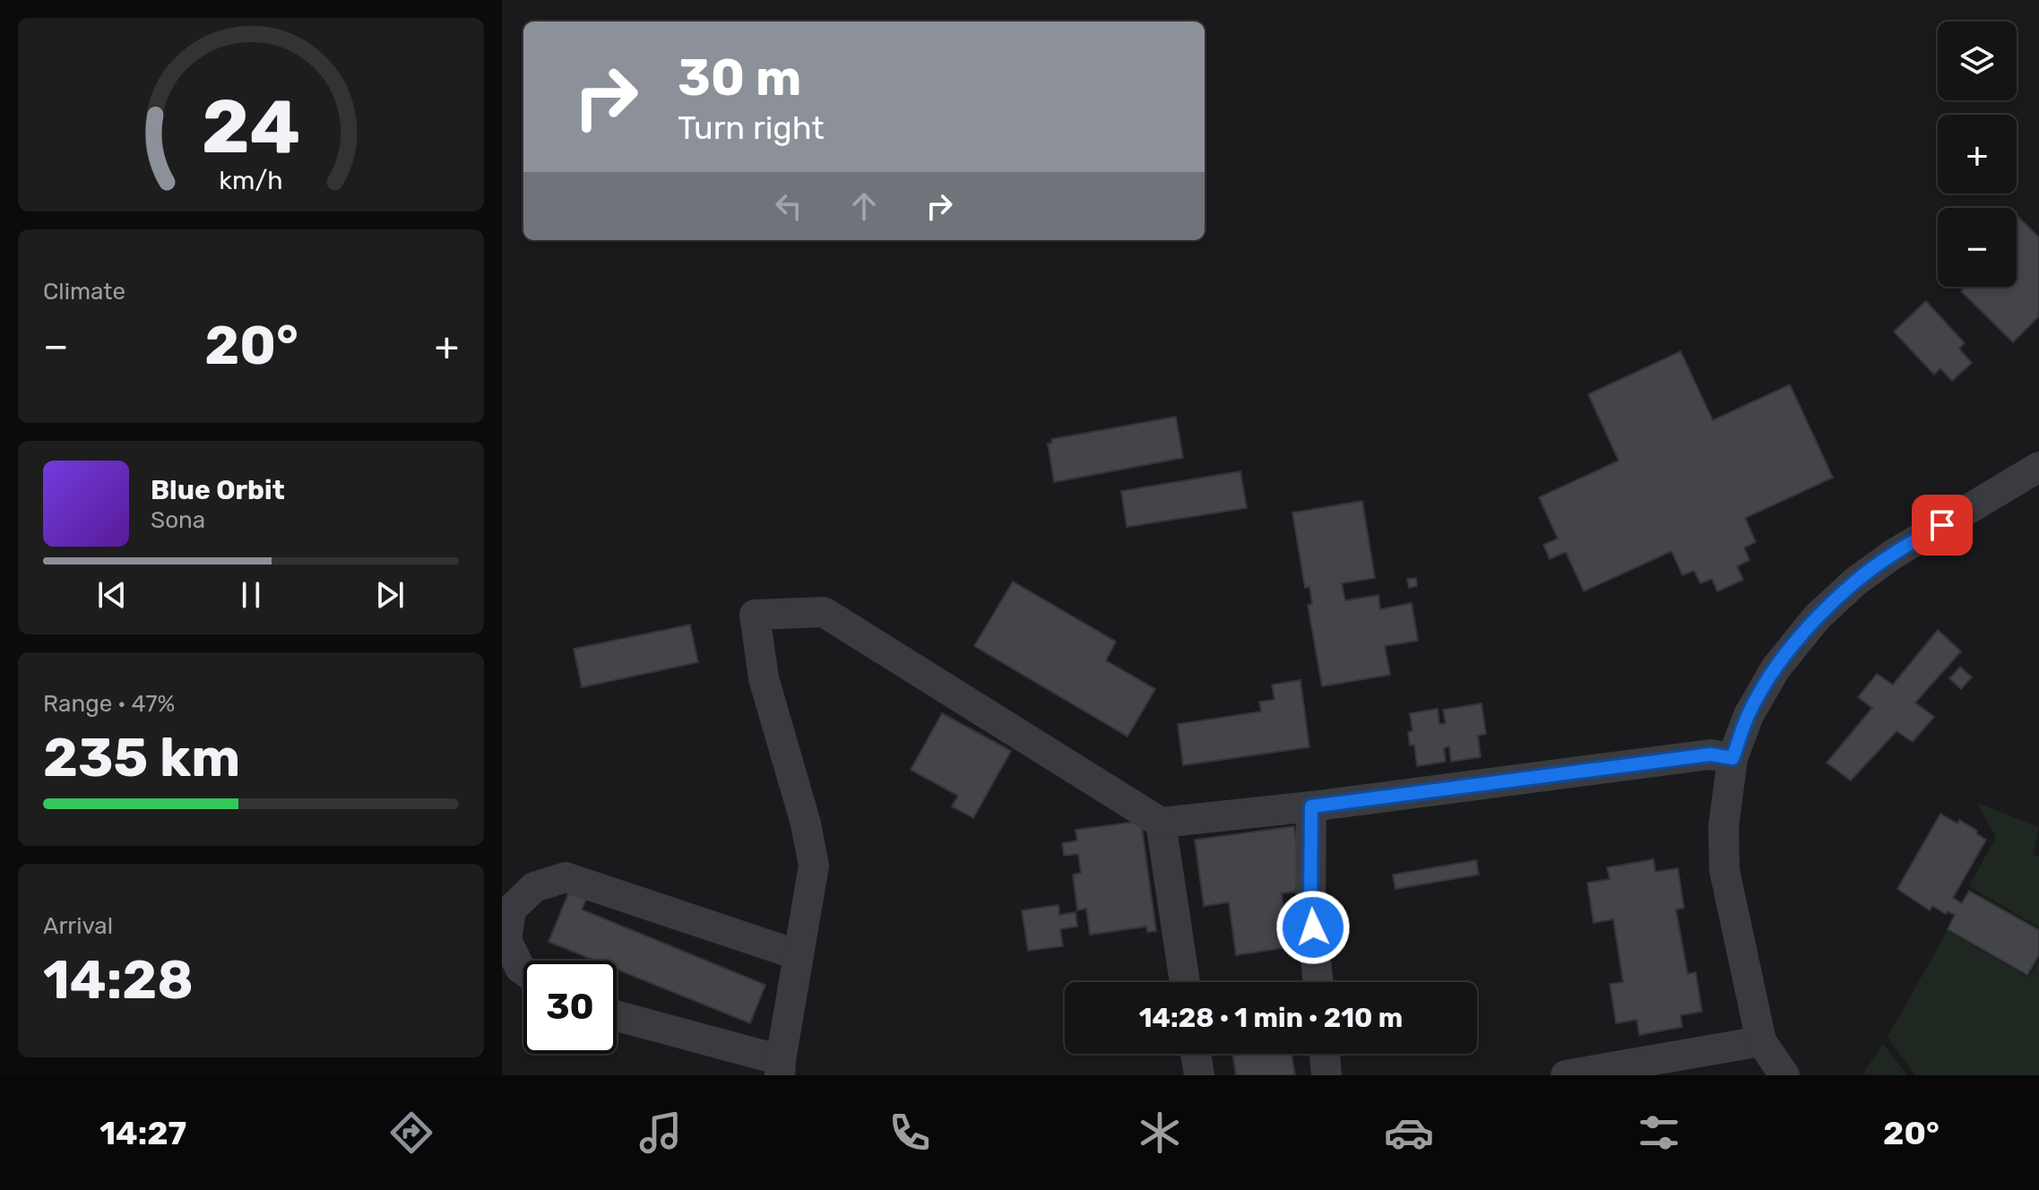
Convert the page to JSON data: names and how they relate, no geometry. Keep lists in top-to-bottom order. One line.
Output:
{"page":{"map_buttons":["+","−"],"turn":["30 m","Turn right"],"tile":["Climate",["Range · 47%","235 km"],["Arrival","14:28"]],"heat":["−","20°","+"],"song":["Blue Orbit","Sona"],"limit":"30","trip":"14:28 · 1 min · 210 m","tabs":["14:27","20°"],"gauge":["24","km/h"]}}
